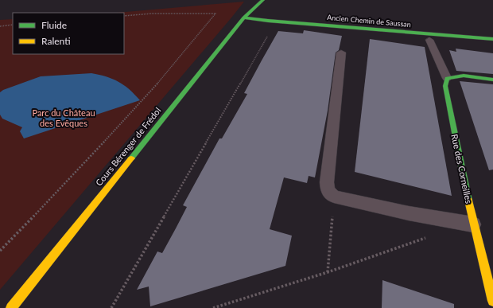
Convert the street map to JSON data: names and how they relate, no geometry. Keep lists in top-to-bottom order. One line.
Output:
{"streets":{"street":["Ancien Chemin de Saussan","Cours Bérenger de Frédol","Rue des Corneilles"]},"crossings":[["Ancien Chemin de Saussan","Cours Bérenger de Frédol"]],"parks":["Parc du Château des Evêques"],"legend":["Fluide","Ralenti"]}
